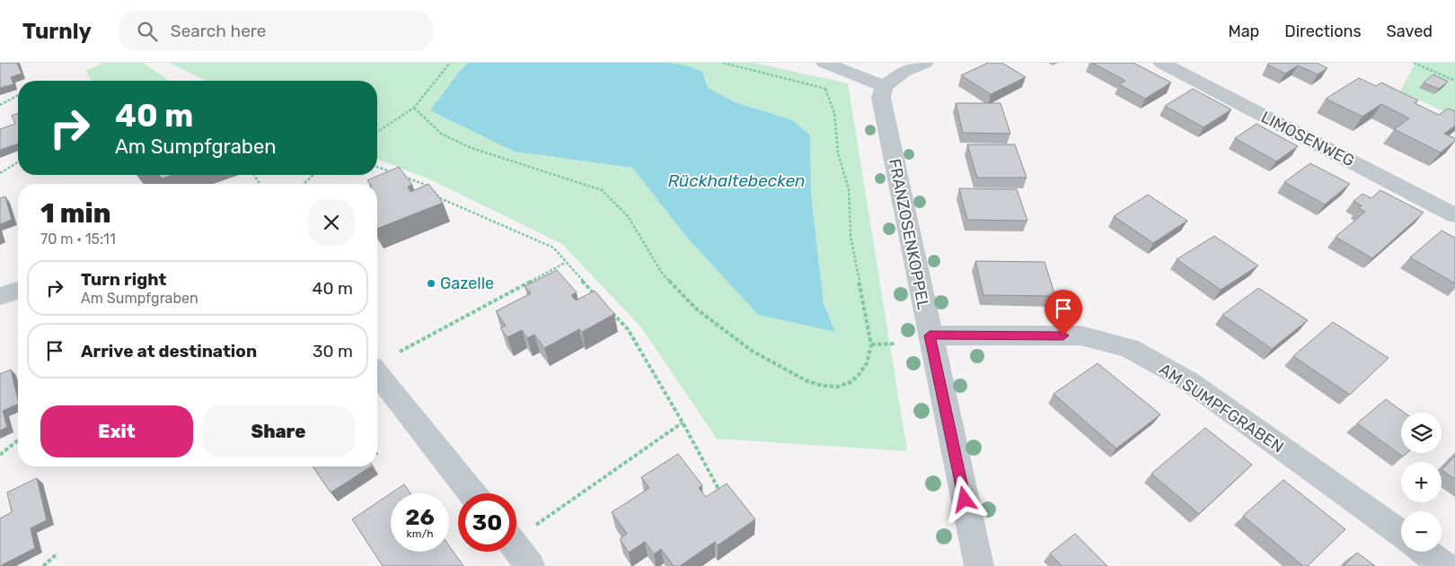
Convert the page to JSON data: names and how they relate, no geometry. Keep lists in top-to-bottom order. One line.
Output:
{"streets":{"street":["LIMOSENWEG","FRANZOSENKOPPEL","AM SUMPFGRABEN"]},"crossings":[["FRANZOSENKOPPEL","AM SUMPFGRABEN"]],"water":["Rückhaltebecken"],"places":["Gazelle"],"page":{"header":"Turnly","search":"Search here","nav":["Map","Directions","Saved"],"turn":["40 m","Am Sumpfgraben"],"heading":["1 min","70 m · 15:11"],"list":[{"name":"Turn right","note":"Am Sumpfgraben","value":"40 m"},{"name":"Arrive at destination","value":"30 m"}],"buttons":["Exit","Share"],"map_buttons":["+","−"],"speed":"26 km/h","limit":"30"}}
